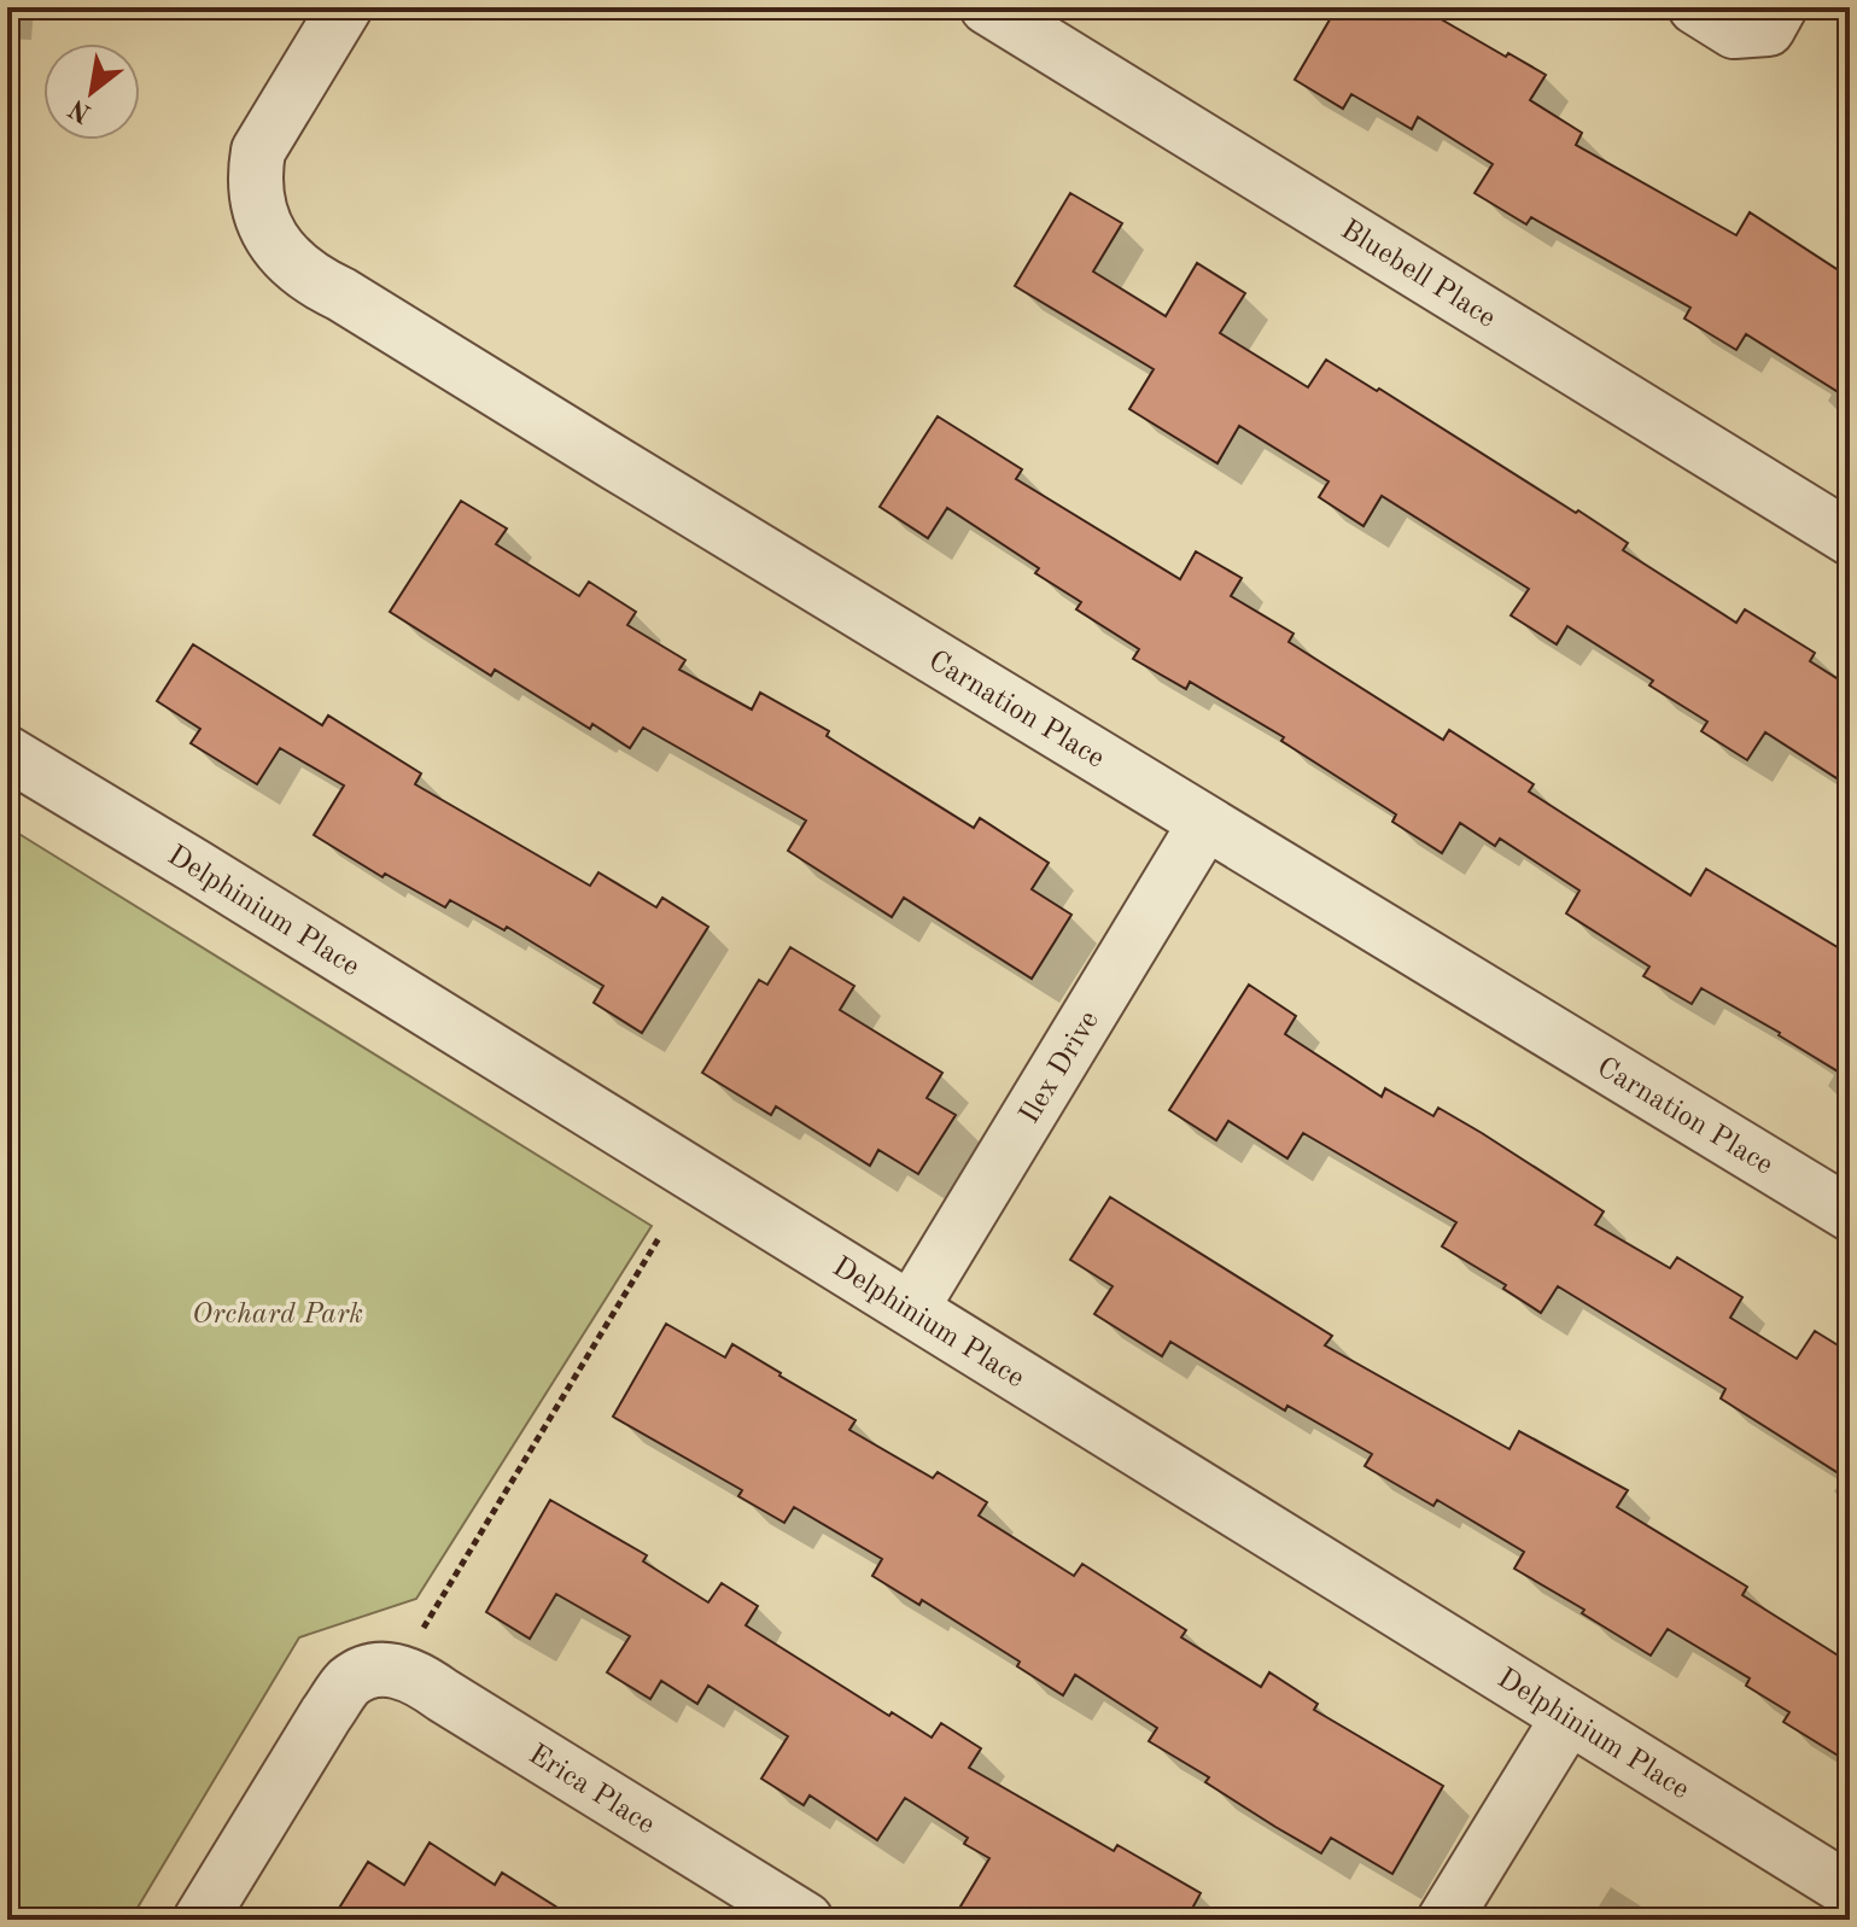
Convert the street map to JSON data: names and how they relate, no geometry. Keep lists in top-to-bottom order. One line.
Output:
{"streets":{"street":["Bluebell Place","Carnation Place","Delphinium Place","Ilex Drive","Erica Place"]},"crossings":[["Carnation Place","Ilex Drive"],["Delphinium Place","Ilex Drive"]],"parks":["Orchard Park"],"north":"bottom left"}
